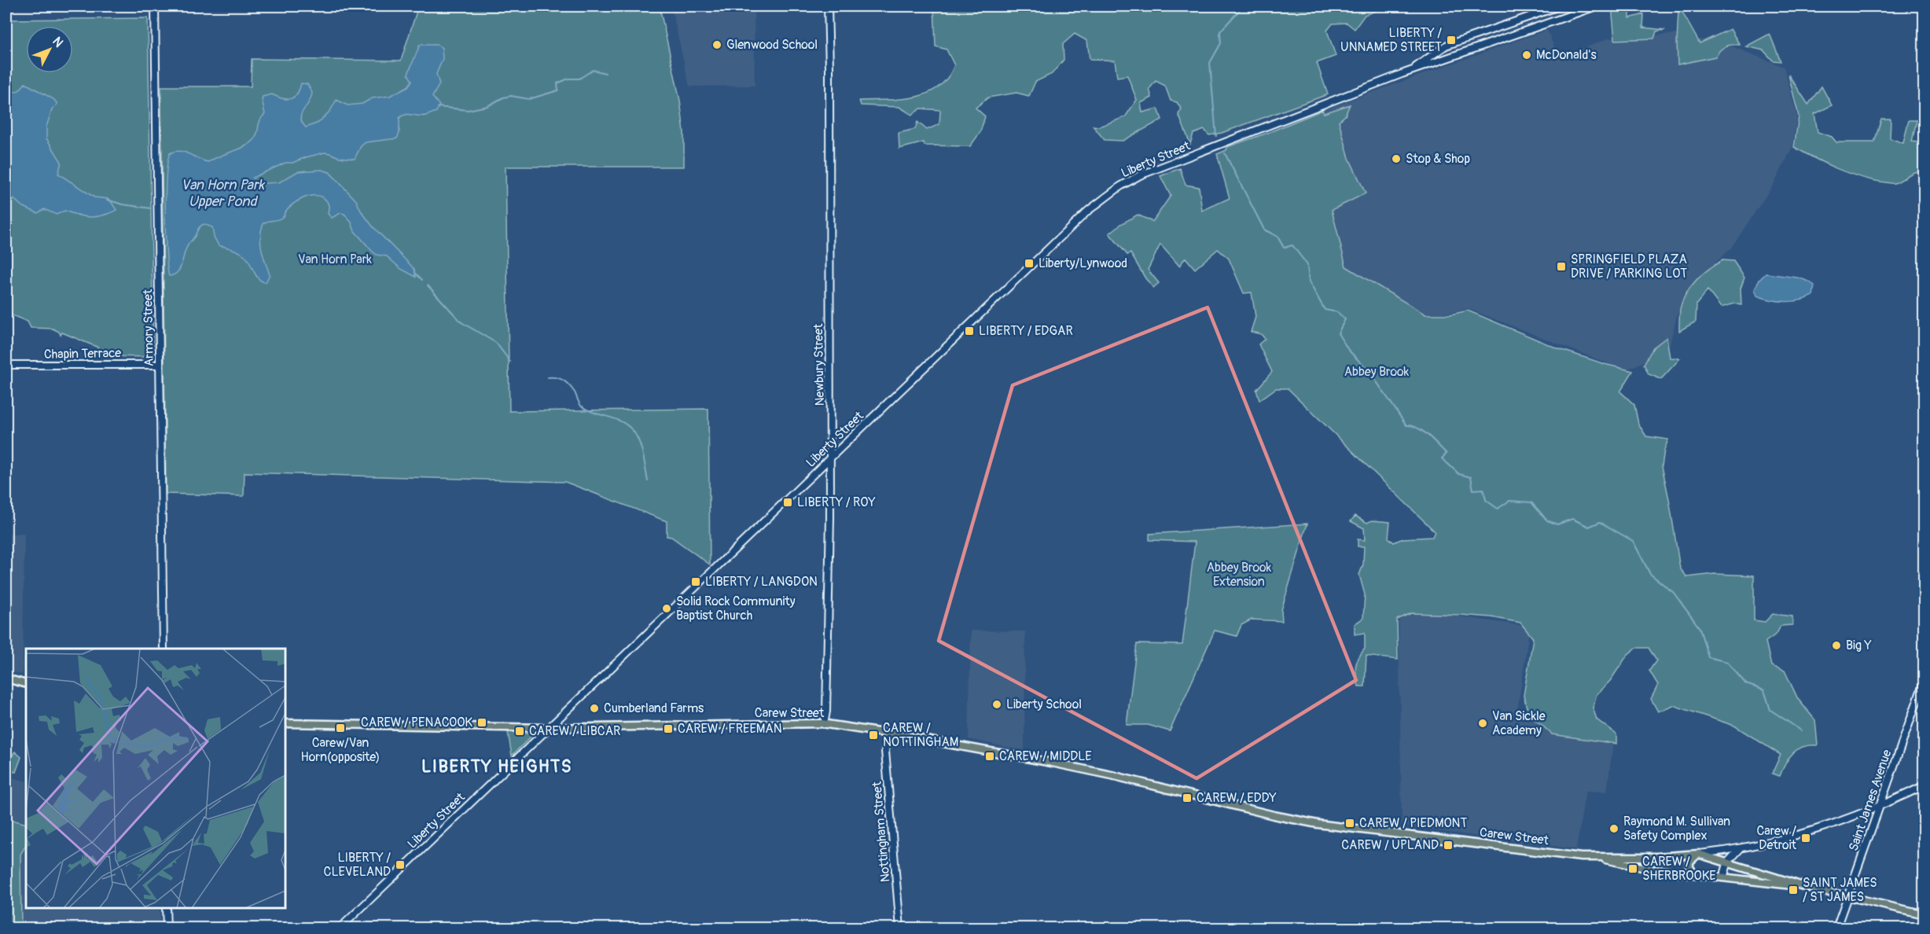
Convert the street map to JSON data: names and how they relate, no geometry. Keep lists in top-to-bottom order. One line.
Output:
{"streets":{"main road":["Liberty Street","Armory Street","Chapin Terrace","Newbury Street","Carew Street","Saint James Avenue","Nottingham Street"]},"crossings":[["Liberty Street","Newbury Street"],["Liberty Street","Carew Street"],["Armory Street","Chapin Terrace"],["Newbury Street","Carew Street"],["Carew Street","Saint James Avenue"],["Carew Street","Nottingham Street"]],"districts":["LIBERTY HEIGHTS"],"water":["Van Horn Park Upper Pond"],"parks":["Van Horn Park","Abbey Brook","Abbey Brook Extension"],"places":{"transit":["LIBERTY / UNNAMED STREET","Liberty/Lynwood","SPRINGFIELD PLAZA DRIVE / PARKING LOT","LIBERTY / EDGAR","LIBERTY / ROY","LIBERTY / LANGDON","CAREW / PENACOOK","Carew/Van Horn(opposite)","CAREW / FREEMAN","CAREW / LIBCAR","CAREW / NOTTINGHAM","CAREW / MIDDLE","CAREW / EDDY","CAREW / PIEDMONT","Carew / Detroit","CAREW / UPLAND","LIBERTY / CLEVELAND","CAREW / SHERBROOKE","SAINT JAMES / ST JAMES"],"other":["Glenwood School","McDonald's","Stop & Shop","Solid Rock Community Baptist Church","Big Y","Liberty School","Cumberland Farms","Van Sickle Academy","Raymond M. Sullivan Safety Complex"]},"north":"top right"}
